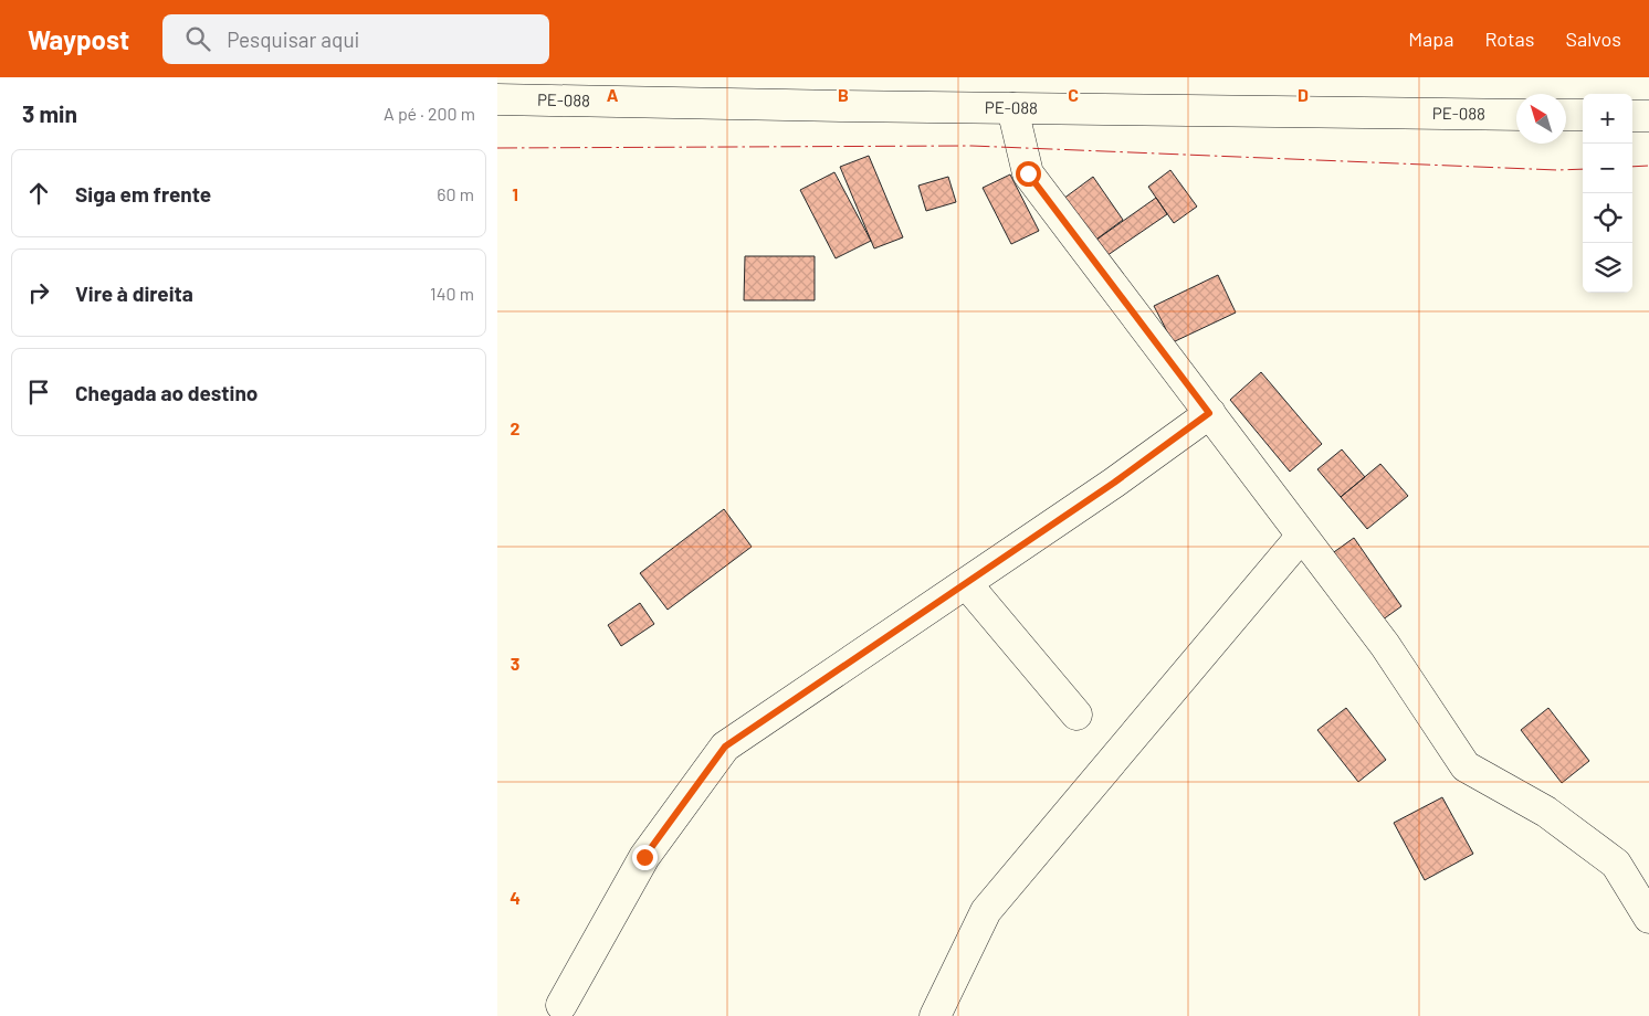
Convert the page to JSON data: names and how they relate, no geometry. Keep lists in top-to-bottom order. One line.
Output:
{"streets":{"street":["PE-088"]},"north":"top left","page":{"header":"Waypost","search":"Pesquisar aqui","nav":["Mapa","Rotas","Salvos"],"heading":["3 min","A pé · 200 m"],"map_buttons":["+","−"],"list":[["Siga em frente","60 m"],["Vire à direita","140 m"],"Chegada ao destino"]},"grid":{"columns":["A","B","C","D"],"rows":["1","2","3","4"]}}
